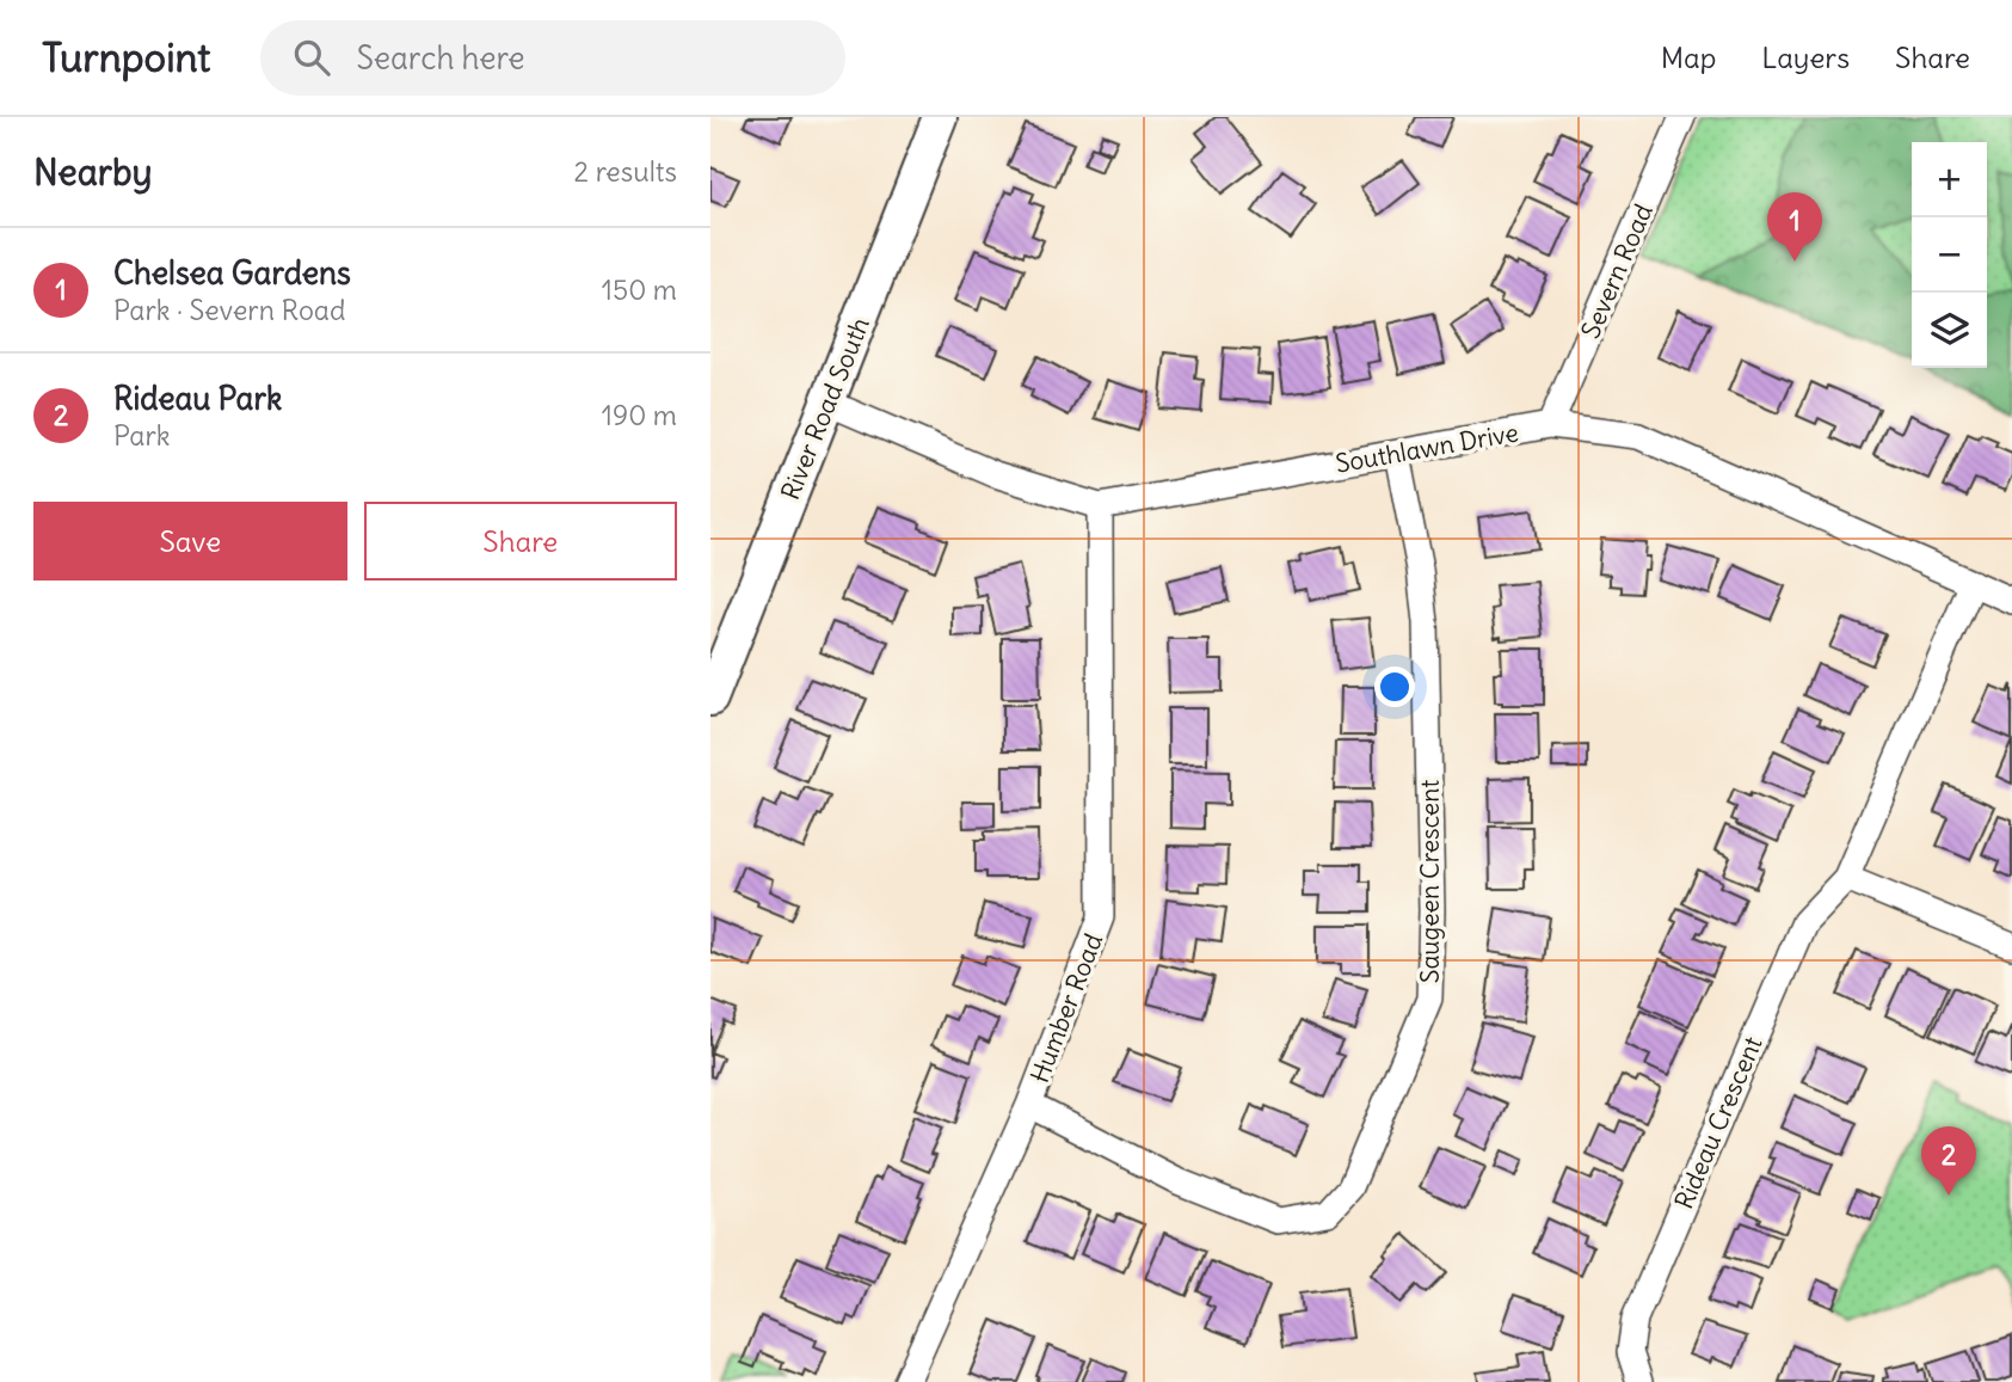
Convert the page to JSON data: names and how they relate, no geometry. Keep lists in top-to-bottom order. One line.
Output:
{"streets":{"street":["Severn Road","River Road South","Southlawn Drive","Saugeen Crescent","Humber Road","Rideau Crescent"]},"crossings":[["Severn Road","Southlawn Drive"],["River Road South","Southlawn Drive"],["Southlawn Drive","Saugeen Crescent"],["Southlawn Drive","Humber Road"],["Southlawn Drive","Rideau Crescent"],["Saugeen Crescent","Humber Road"]],"page":{"header":"Turnpoint","search":"Search here","nav":["Map","Layers","Share"],"heading":["Nearby","2 results"],"map_buttons":["+","−"],"pins":["1","2"],"list":[{"mark":"1","name":"Chelsea Gardens","note":"Park · Severn Road","value":"150 m"},{"mark":"2","name":"Rideau Park","note":"Park","value":"190 m"}],"buttons":["Save","Share"]}}
